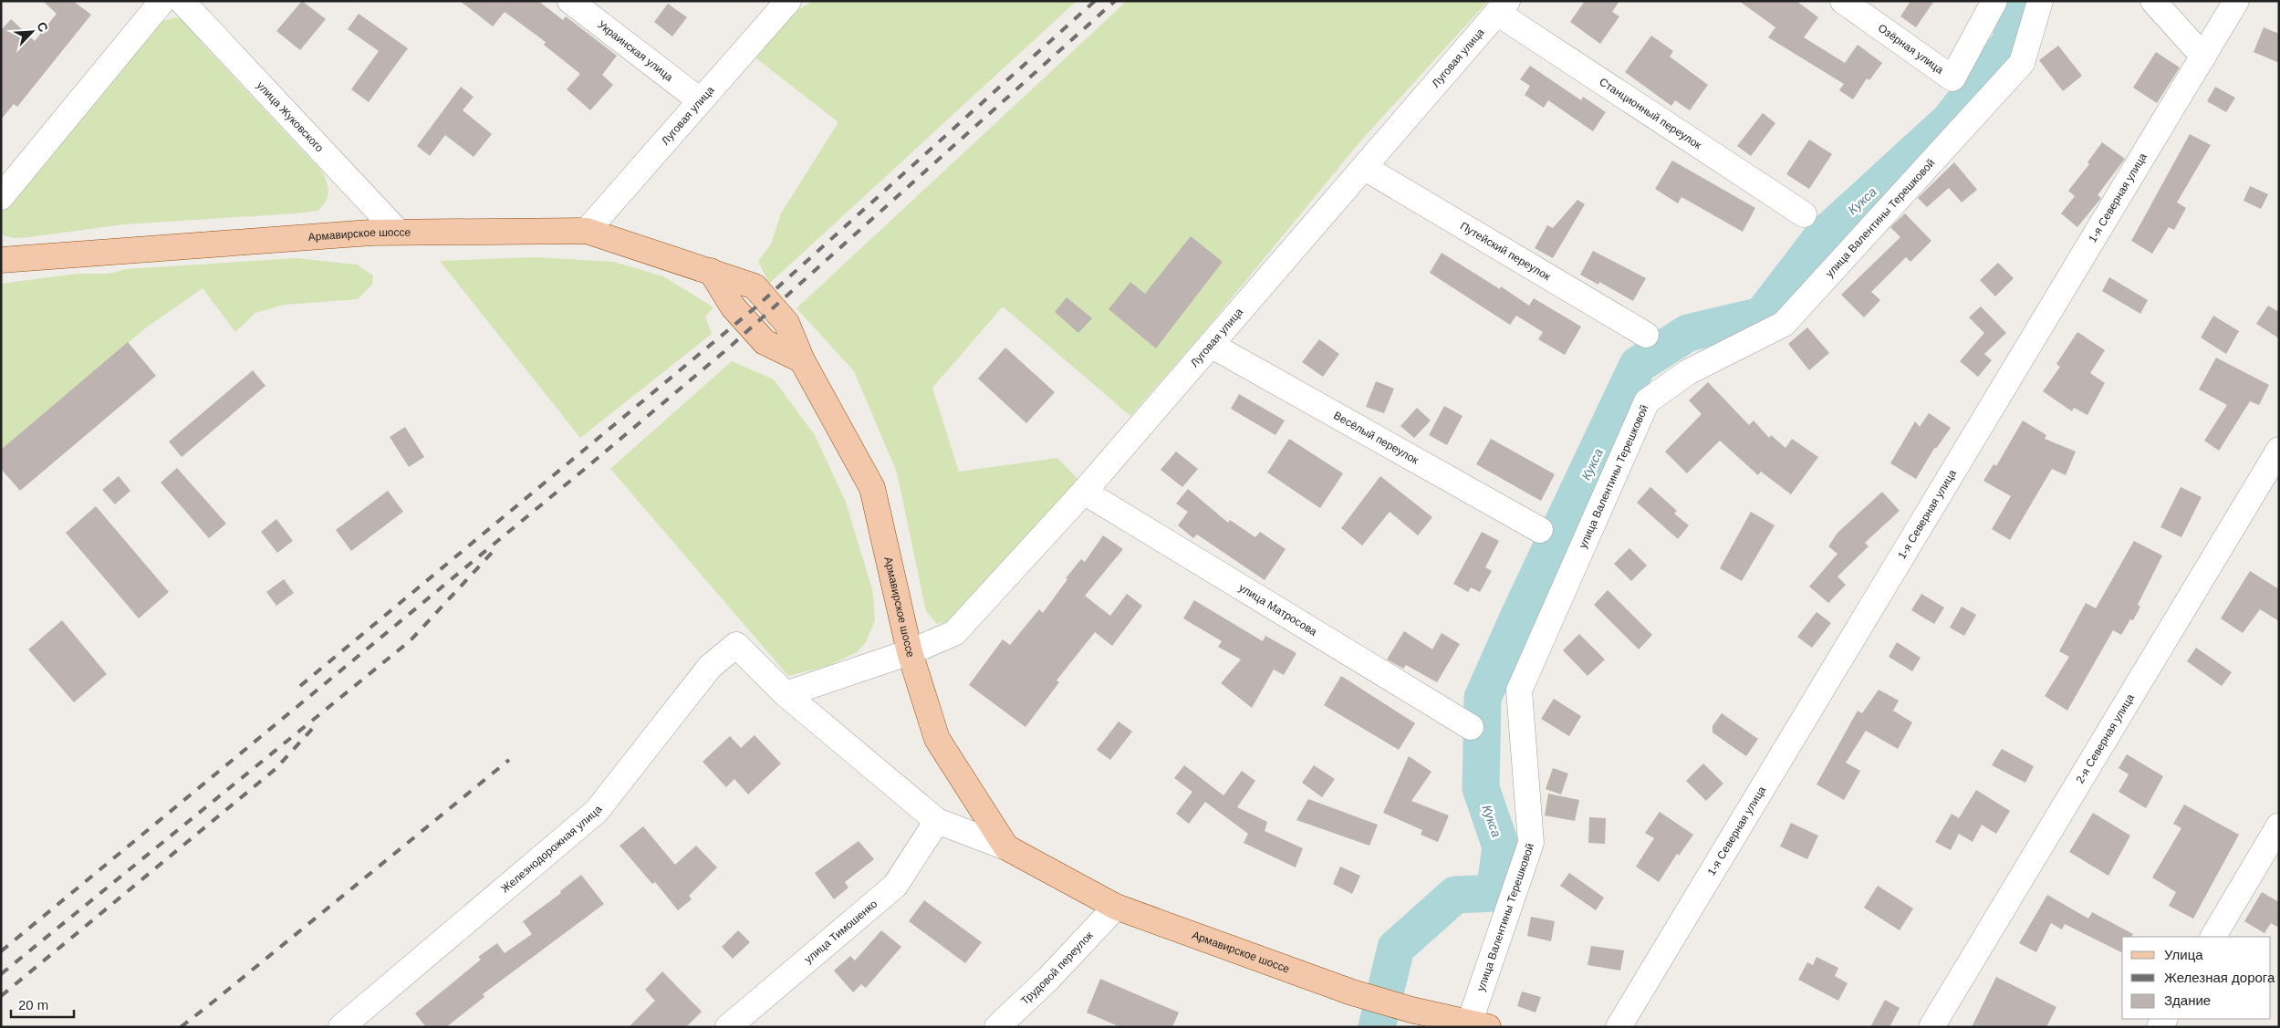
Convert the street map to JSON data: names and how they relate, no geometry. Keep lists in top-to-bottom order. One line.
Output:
{"streets":{"main road":["Армавирское шоссе"],"street":["Озёрная улица","Украинская улица","Луговая улица","Станционный переулок","улица Жуковского","1-я Северная улица","улица Валентины Терешковой","Путейский переулок","Весёлый переулок","улица Матросова","2-я Северная улица","Железнодорожная улица","улица Тимошенко","Трудовой переулок"]},"crossings":[["Украинская улица","Луговая улица"],["Луговая улица","Станционный переулок"],["Луговая улица","Армавирское шоссе"],["Луговая улица","Путейский переулок"],["Луговая улица","Весёлый переулок"],["Луговая улица","улица Матросова"],["улица Жуковского","Армавирское шоссе"],["улица Валентины Терешковой","Армавирское шоссе"],["Армавирское шоссе","Железнодорожная улица"],["Армавирское шоссе","улица Тимошенко"],["Армавирское шоссе","Трудовой переулок"]],"water":["Кукса"],"legend":["Улица","Железная дорога","Здание"],"scale_bar":"20 m","north":"top right"}
